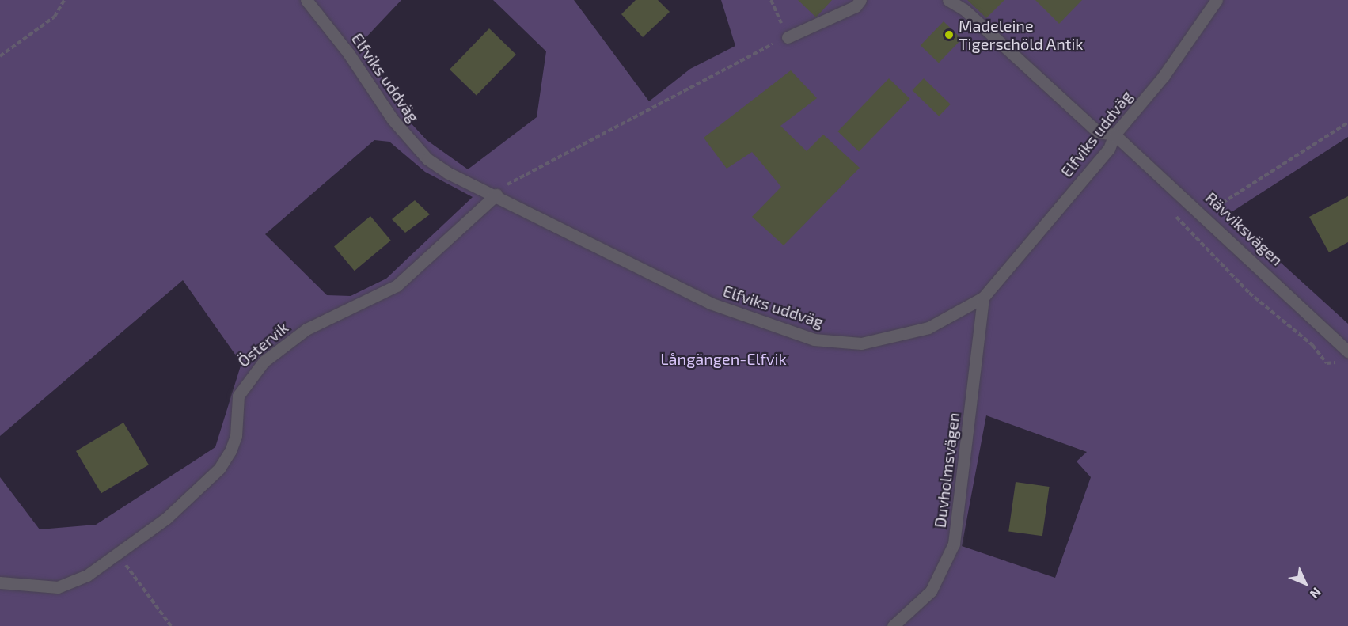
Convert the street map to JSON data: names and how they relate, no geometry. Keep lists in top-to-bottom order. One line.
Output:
{"streets":{"street":["Elfviks uddväg","Rävviksvägen","Östervik","Duvholmsvägen"]},"crossings":[["Elfviks uddväg","Rävviksvägen"],["Elfviks uddväg","Östervik"],["Elfviks uddväg","Duvholmsvägen"]],"parks":["Långängen-Elfvik"],"places":["Madeleine Tigerschöld Antik"],"north":"bottom right"}
